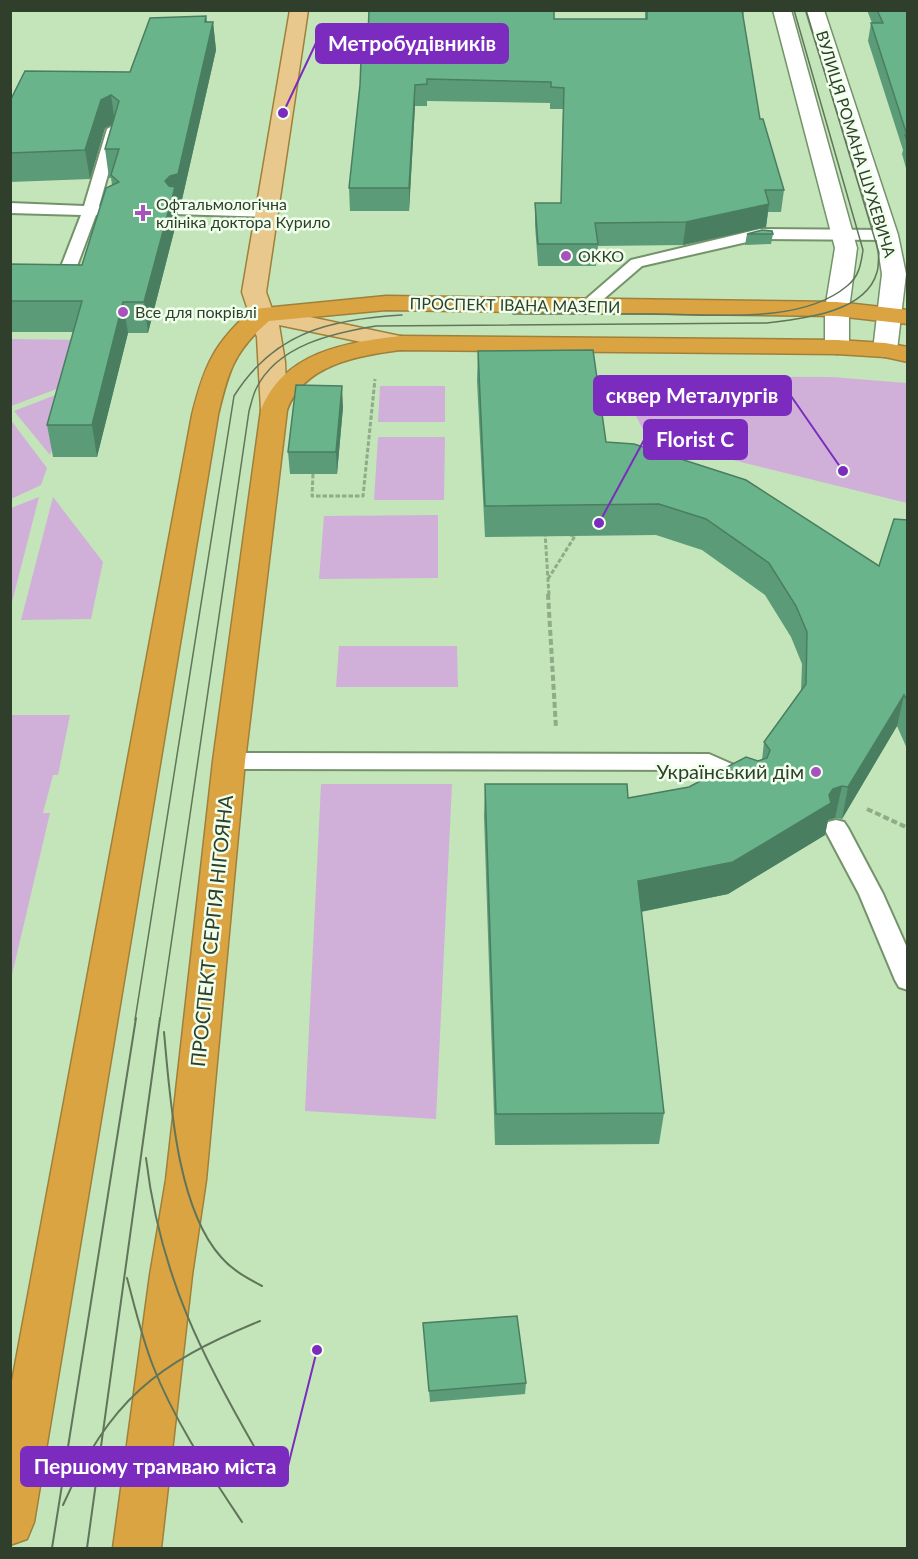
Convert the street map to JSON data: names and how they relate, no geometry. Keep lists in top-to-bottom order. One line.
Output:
{"streets":{"highway":["ПРОСПЕКТ ІВАНА МАЗЕПИ","ПРОСПЕКТ СЕРГІЯ НІГОЯНА"],"street":["ВУЛИЦЯ РОМАНА ШУХЕВИЧА"]},"crossings":[["ВУЛИЦЯ РОМАНА ШУХЕВИЧА","ПРОСПЕКТ ІВАНА МАЗЕПИ"],["ПРОСПЕКТ ІВАНА МАЗЕПИ","ПРОСПЕКТ СЕРГІЯ НІГОЯНА"]],"places":{"other":["Метробудівників","OKKO","Все для покрівлі","сквер Металургів","Florist C","Український дім","Першому трамваю міста"],"health":["Офтальмологічна клініка доктора Курило"]}}
